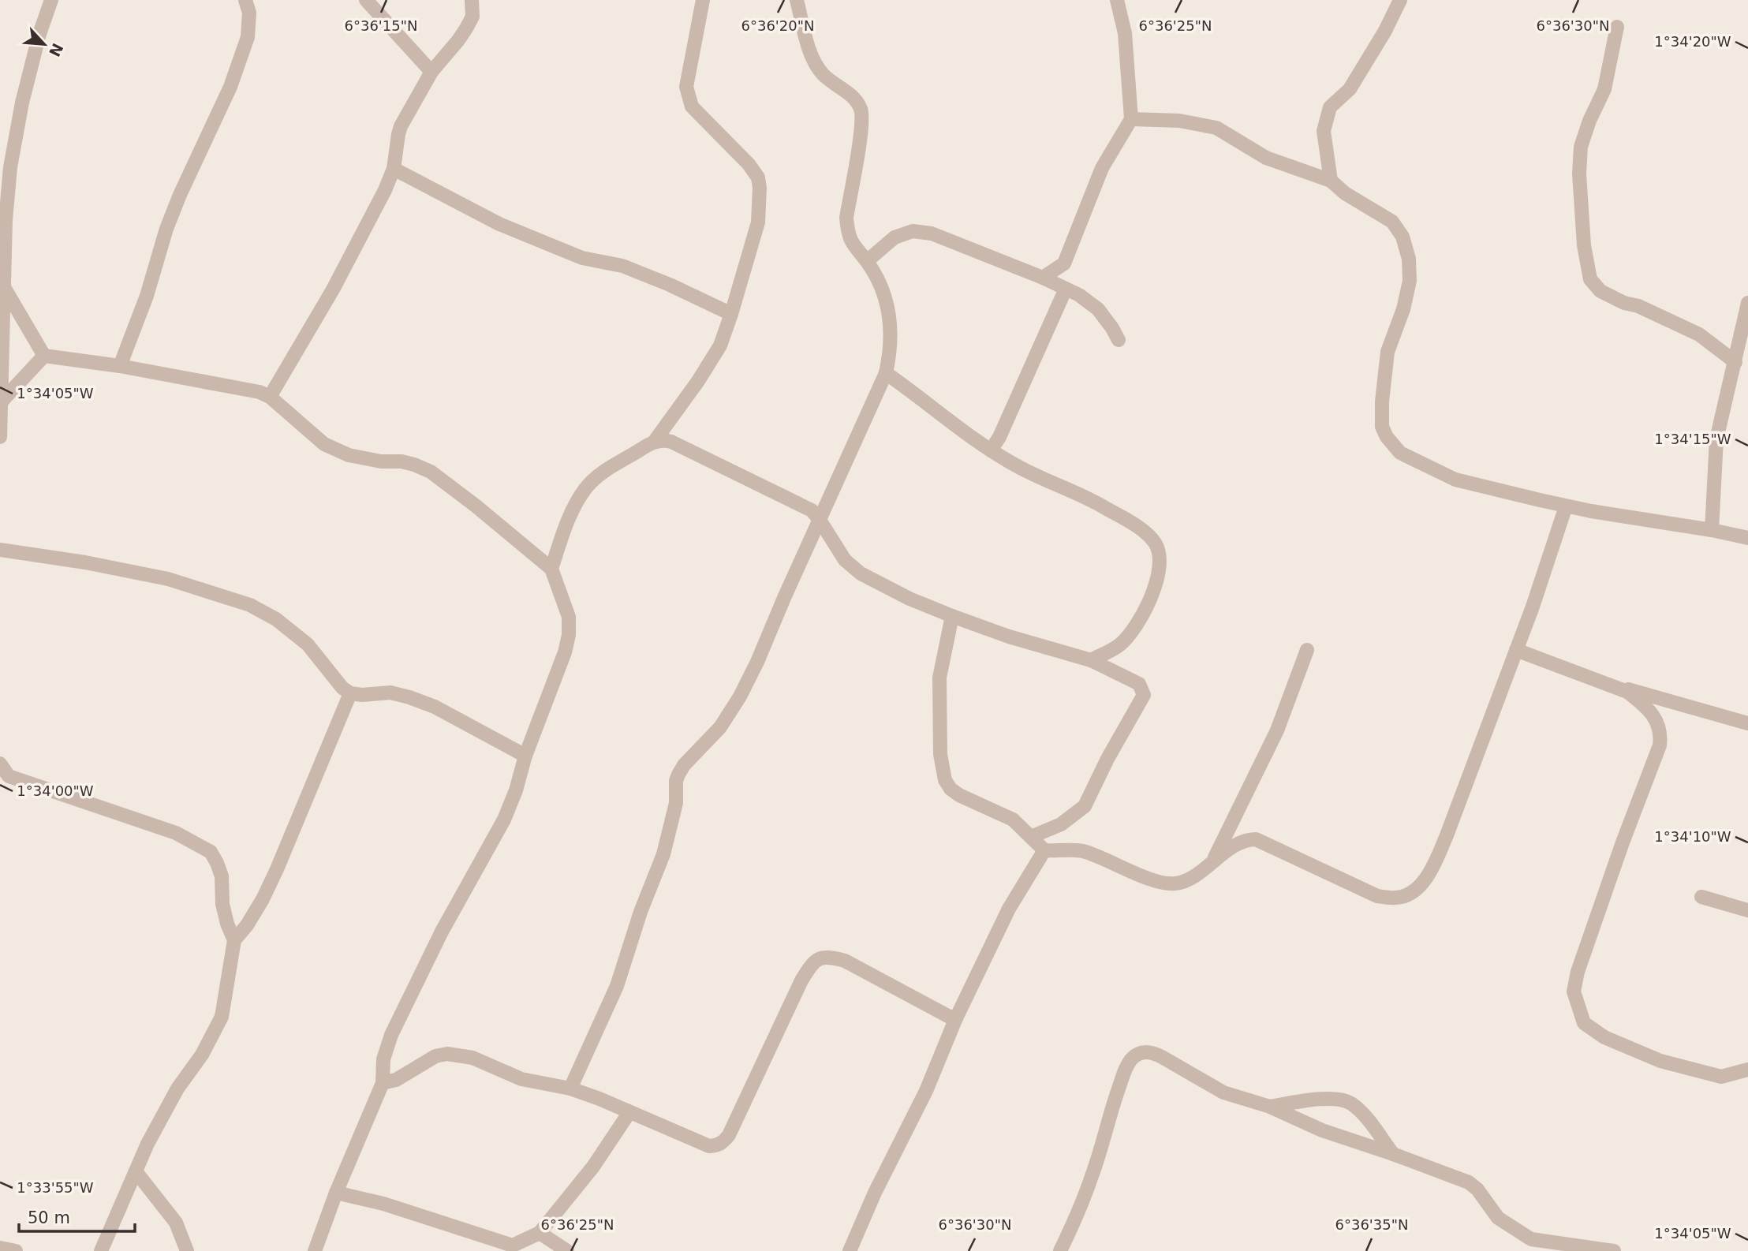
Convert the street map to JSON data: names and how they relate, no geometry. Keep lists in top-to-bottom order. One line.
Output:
{"scale_bar":"50 m","north":"bottom right","coordinates":["6°36'15\"N","6°36'20\"N","6°36'25\"N","6°36'30\"N","1°34'20\"W","1°34'05\"W","1°34'15\"W","1°34'00\"W","1°34'10\"W","1°33'55\"W","6°36'35\"N"]}
